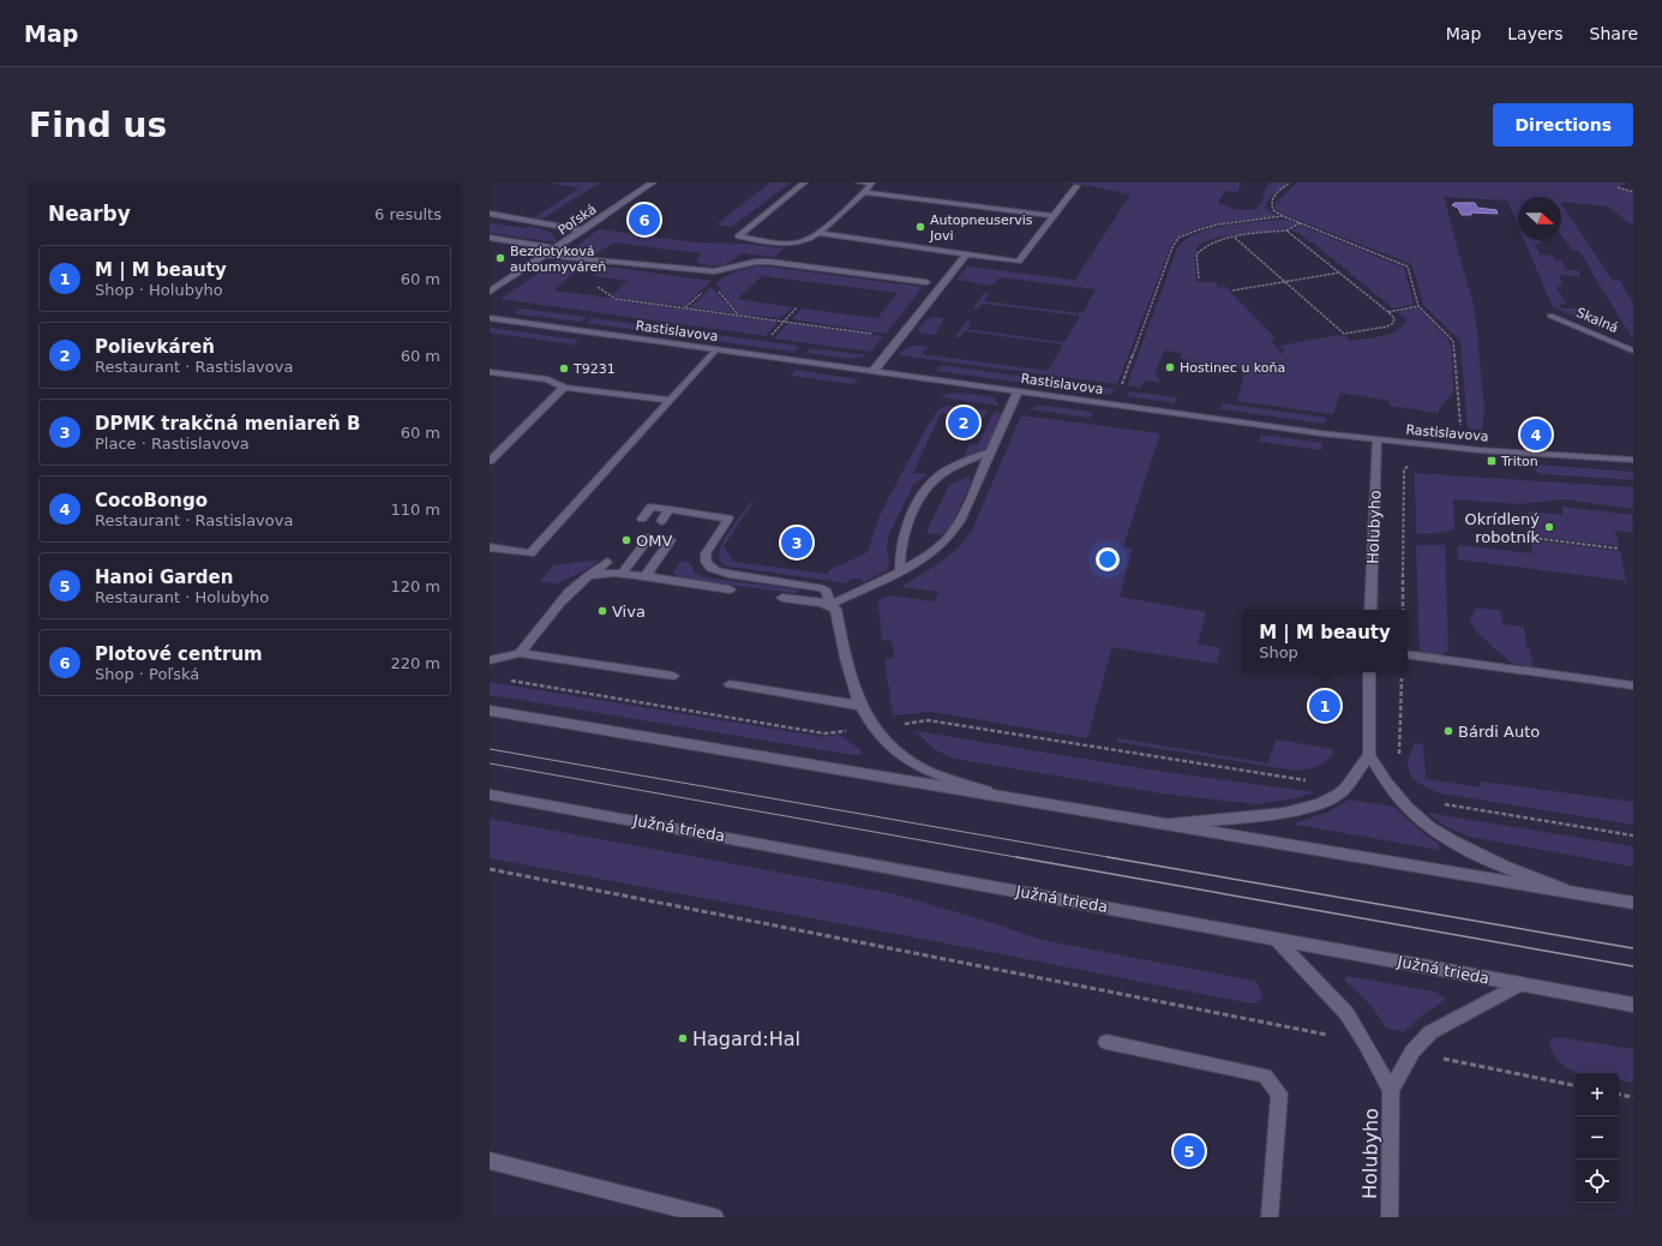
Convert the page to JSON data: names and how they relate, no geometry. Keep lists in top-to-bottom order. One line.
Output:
{"streets":{"street":["Poľská","Skalná","Rastislavova","Holubyho","Južná trieda"]},"crossings":[["Rastislavova","Holubyho"]],"places":{"other":["Autopneuservis Jovi","Bezdotyková autoumyváreň","Hostinec u koňa","T9231","Okrídlený robotník","OMV","Viva","Bárdi Auto","Hagard:Hal"],"transit":["Triton"]},"north":"right","page":{"header":"Map","nav":["Map","Layers","Share"],"buttons":"Directions","title":"Find us","heading":["Nearby","6 results"],"pins":["6","2","4","3","1","5"],"list":[{"mark":"1","name":"M | M beauty","note":"Shop · Holubyho","value":"60 m"},{"mark":"2","name":"Polievkáreň","note":"Restaurant · Rastislavova","value":"60 m"},{"mark":"3","name":"DPMK trakčná meniareň B","note":"Place · Rastislavova","value":"60 m"},{"mark":"4","name":"CocoBongo","note":"Restaurant · Rastislavova","value":"110 m"},{"mark":"5","name":"Hanoi Garden","note":"Restaurant · Holubyho","value":"120 m"},{"mark":"6","name":"Plotové centrum","note":"Shop · Poľská","value":"220 m"}],"popup":["M | M beauty","Shop"],"map_buttons":["+","−"]}}
